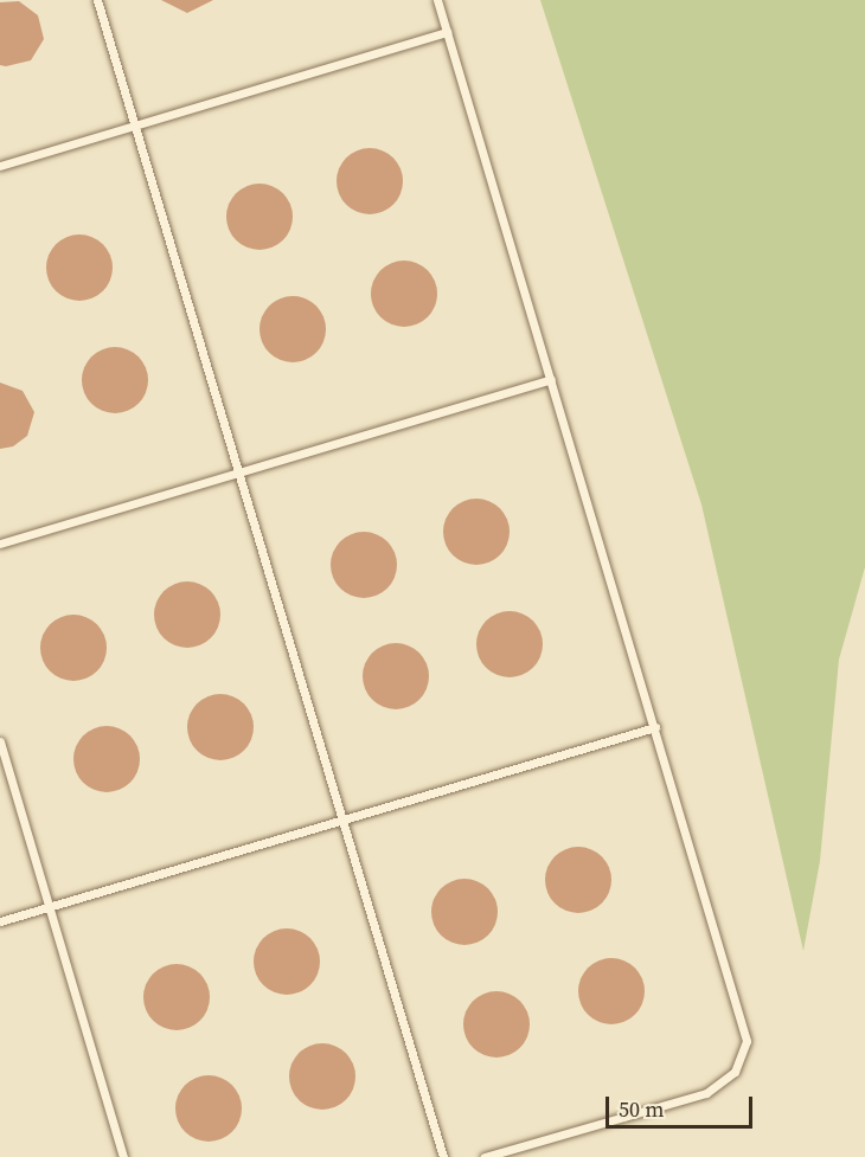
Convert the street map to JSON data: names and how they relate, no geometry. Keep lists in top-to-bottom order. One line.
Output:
{"scale_bar":"50 m"}
